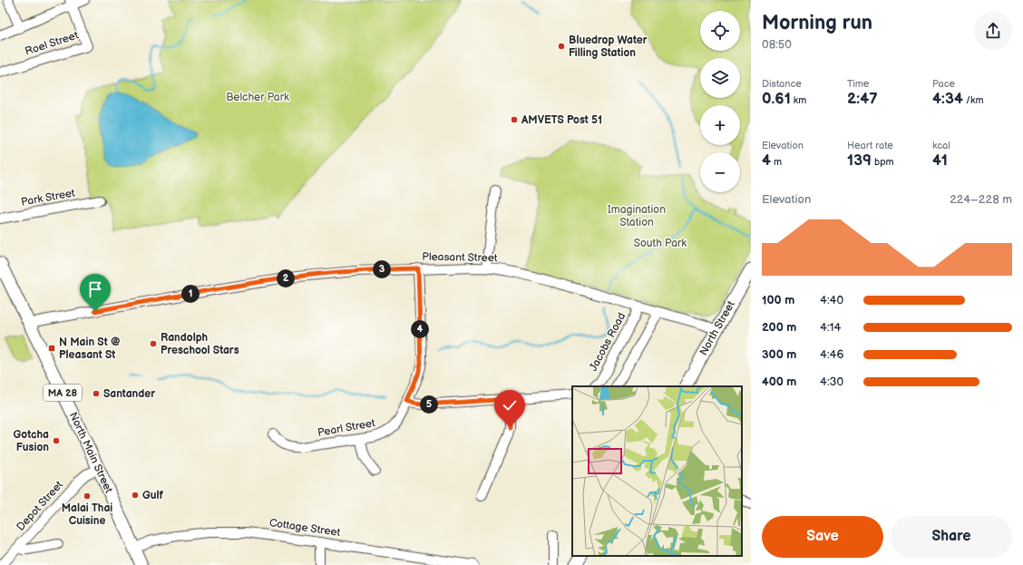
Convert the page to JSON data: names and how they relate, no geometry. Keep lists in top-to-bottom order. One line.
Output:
{"streets":{"main road":["North Street","MA 28","North Main Street"],"street":["Roel Street","Park Street","Pleasant Street","Jacobs Road","Pearl Street","Depot Street","Cottage Street"]},"crossings":[["Pleasant Street","North Street"],["Pleasant Street","Jacobs Road"],["Pleasant Street","Pearl Street"],["Pleasant Street","North Main Street"],["North Main Street","Depot Street"],["North Main Street","Cottage Street"]],"parks":["Belcher Park","Imagination Station","South Park"],"places":{"other":["Bluedrop Water Filling Station","AMVETS Post 51","Randolph Preschool Stars","Santander","Gotcha Fusion","Gulf","Malai Thai Cuisine"],"transit":["N Main St @ Pleasant St"]},"page":{"heading":["Morning run","08:50"],"map_buttons":["+","−"],"stats":[["Distance","0.61 km"],["Time","2:47"],["Pace","4:34 /km"],["Elevation","4 m"],["Heart rate","139 bpm"],["kcal","41"]],"chart":["Elevation","224–228 m"],"pins":["3","2","1","4","5"],"list":[{"name":"100 m","note":"4:40"},{"name":"200 m","note":"4:14"},{"name":"300 m","note":"4:46"},{"name":"400 m","note":"4:30"}],"buttons":["Save","Share"]}}
